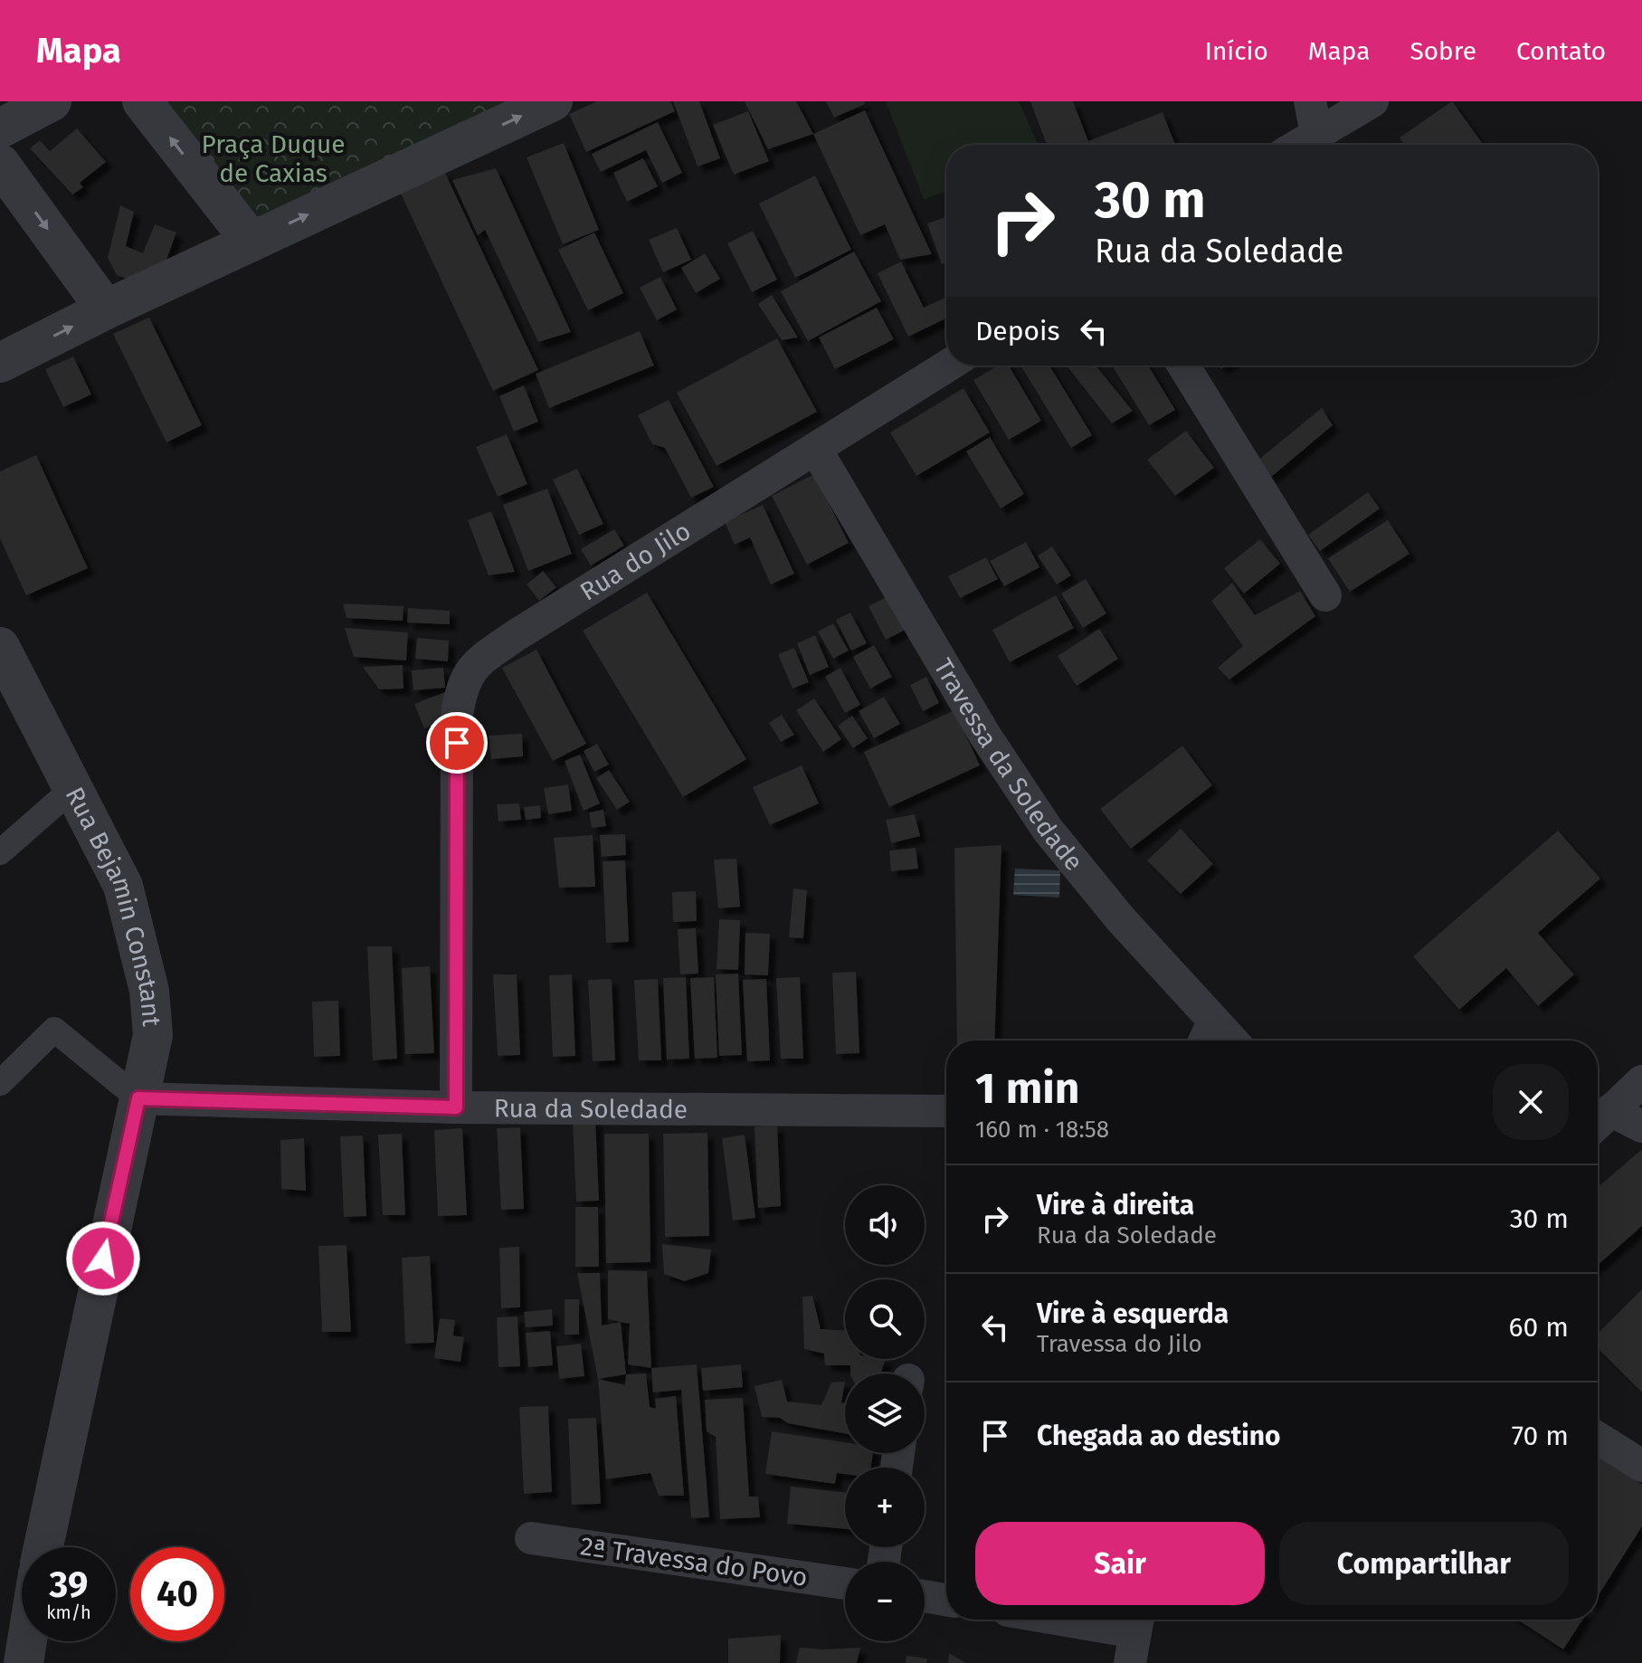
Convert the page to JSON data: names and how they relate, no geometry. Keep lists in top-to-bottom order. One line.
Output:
{"streets":{"street":["Rua do Jilo","Travessa da Soledade","Rua Bejamin Constant","Rua da Soledade","2ª Travessa do Povo"]},"crossings":[["Rua do Jilo","Travessa da Soledade"],["Rua do Jilo","Rua da Soledade"],["Rua Bejamin Constant","Rua da Soledade"]],"parks":["Praça Duque de Caxias"],"page":{"header":"Mapa","nav":["Início","Mapa","Sobre","Contato"],"turn":["30 m","Rua da Soledade"],"then":"Depois","heading":["1 min","160 m · 18:58"],"list":[{"name":"Vire à direita","note":"Rua da Soledade","value":"30 m"},{"name":"Vire à esquerda","note":"Travessa do Jilo","value":"60 m"},{"name":"Chegada ao destino","value":"70 m"}],"map_buttons":["+","−"],"buttons":["Sair","Compartilhar"],"speed":"39 km/h","limit":"40"}}
